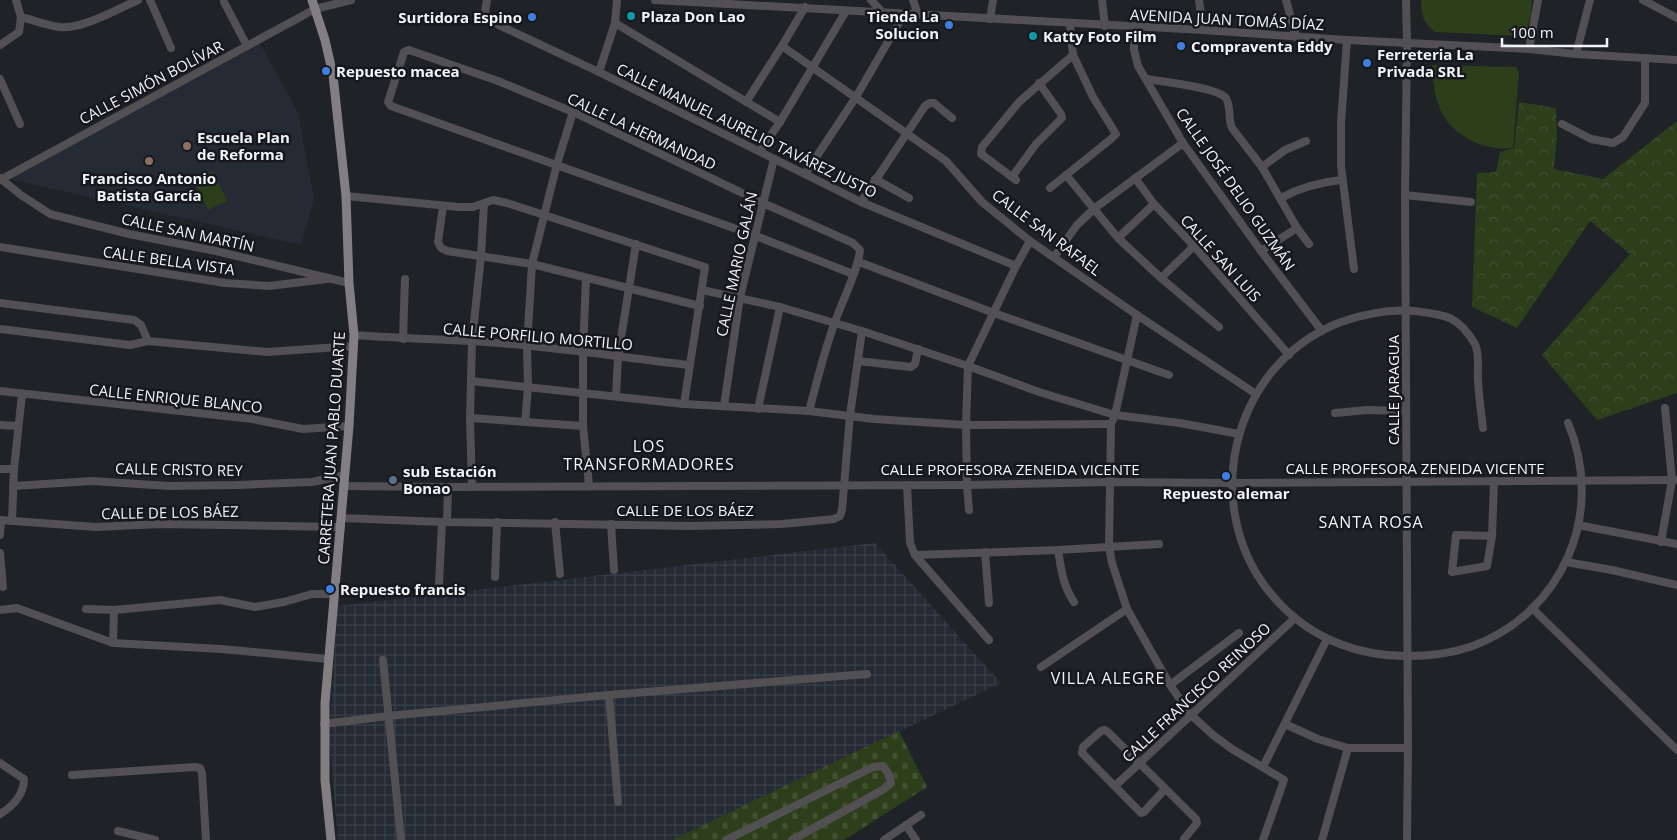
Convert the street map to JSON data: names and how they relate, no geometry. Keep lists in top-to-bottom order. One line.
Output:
{"streets":{"main road":["CARRETERA JUAN PABLO DUARTE"],"street":["AVENIDA JUAN TOMÁS DÍAZ","CALLE SIMÓN BOLÍVAR","CALLE MANUEL AURELIO TAVÁREZ JUSTO","CALLE LA HERMANDAD","CALLE JOSÉ DELIO GUZMÁN","CALLE SAN MARTÍN","CALLE SAN RAFAEL","CALLE SAN LUIS","CALLE BELLA VISTA","CALLE MARIO GALÁN","CALLE PORFILIO MORTILLO","CALLE JARAGUA","CALLE ENRIQUE BLANCO","CALLE PROFESORA ZENEIDA VICENTE","CALLE CRISTO REY","CALLE DE LOS BÁEZ","CALLE FRANCISCO REINOSO"]},"crossings":[["AVENIDA JUAN TOMÁS DÍAZ","CALLE JOSÉ DELIO GUZMÁN"],["AVENIDA JUAN TOMÁS DÍAZ","CALLE JARAGUA"],["CALLE SIMÓN BOLÍVAR","CALLE SAN MARTÍN"],["CALLE SIMÓN BOLÍVAR","CARRETERA JUAN PABLO DUARTE"],["CALLE MANUEL AURELIO TAVÁREZ JUSTO","CALLE MARIO GALÁN"],["CALLE LA HERMANDAD","CALLE MARIO GALÁN"],["CALLE SAN MARTÍN","CALLE BELLA VISTA"],["CALLE SAN MARTÍN","CARRETERA JUAN PABLO DUARTE"],["CALLE PORFILIO MORTILLO","CARRETERA JUAN PABLO DUARTE"],["CALLE JARAGUA","CALLE PROFESORA ZENEIDA VICENTE"],["CALLE ENRIQUE BLANCO","CARRETERA JUAN PABLO DUARTE"],["CARRETERA JUAN PABLO DUARTE","CALLE PROFESORA ZENEIDA VICENTE"],["CARRETERA JUAN PABLO DUARTE","CALLE CRISTO REY"],["CARRETERA JUAN PABLO DUARTE","CALLE DE LOS BÁEZ"],["CALLE PROFESORA ZENEIDA VICENTE","CALLE DE LOS BÁEZ"]],"districts":["LOS TRANSFORMADORES","SANTA ROSA","VILLA ALEGRE"],"places":["Plaza Don Lao","Surtidora Espino","Tienda La Solucion","Katty Foto Film","Compraventa Eddy","Ferreteria La Privada SRL","Repuesto macea","Escuela Plan de Reforma","Francisco Antonio Batista García","Repuesto alemar","sub Estación Bonao","Repuesto francis"],"scale_bar":"100 m"}
